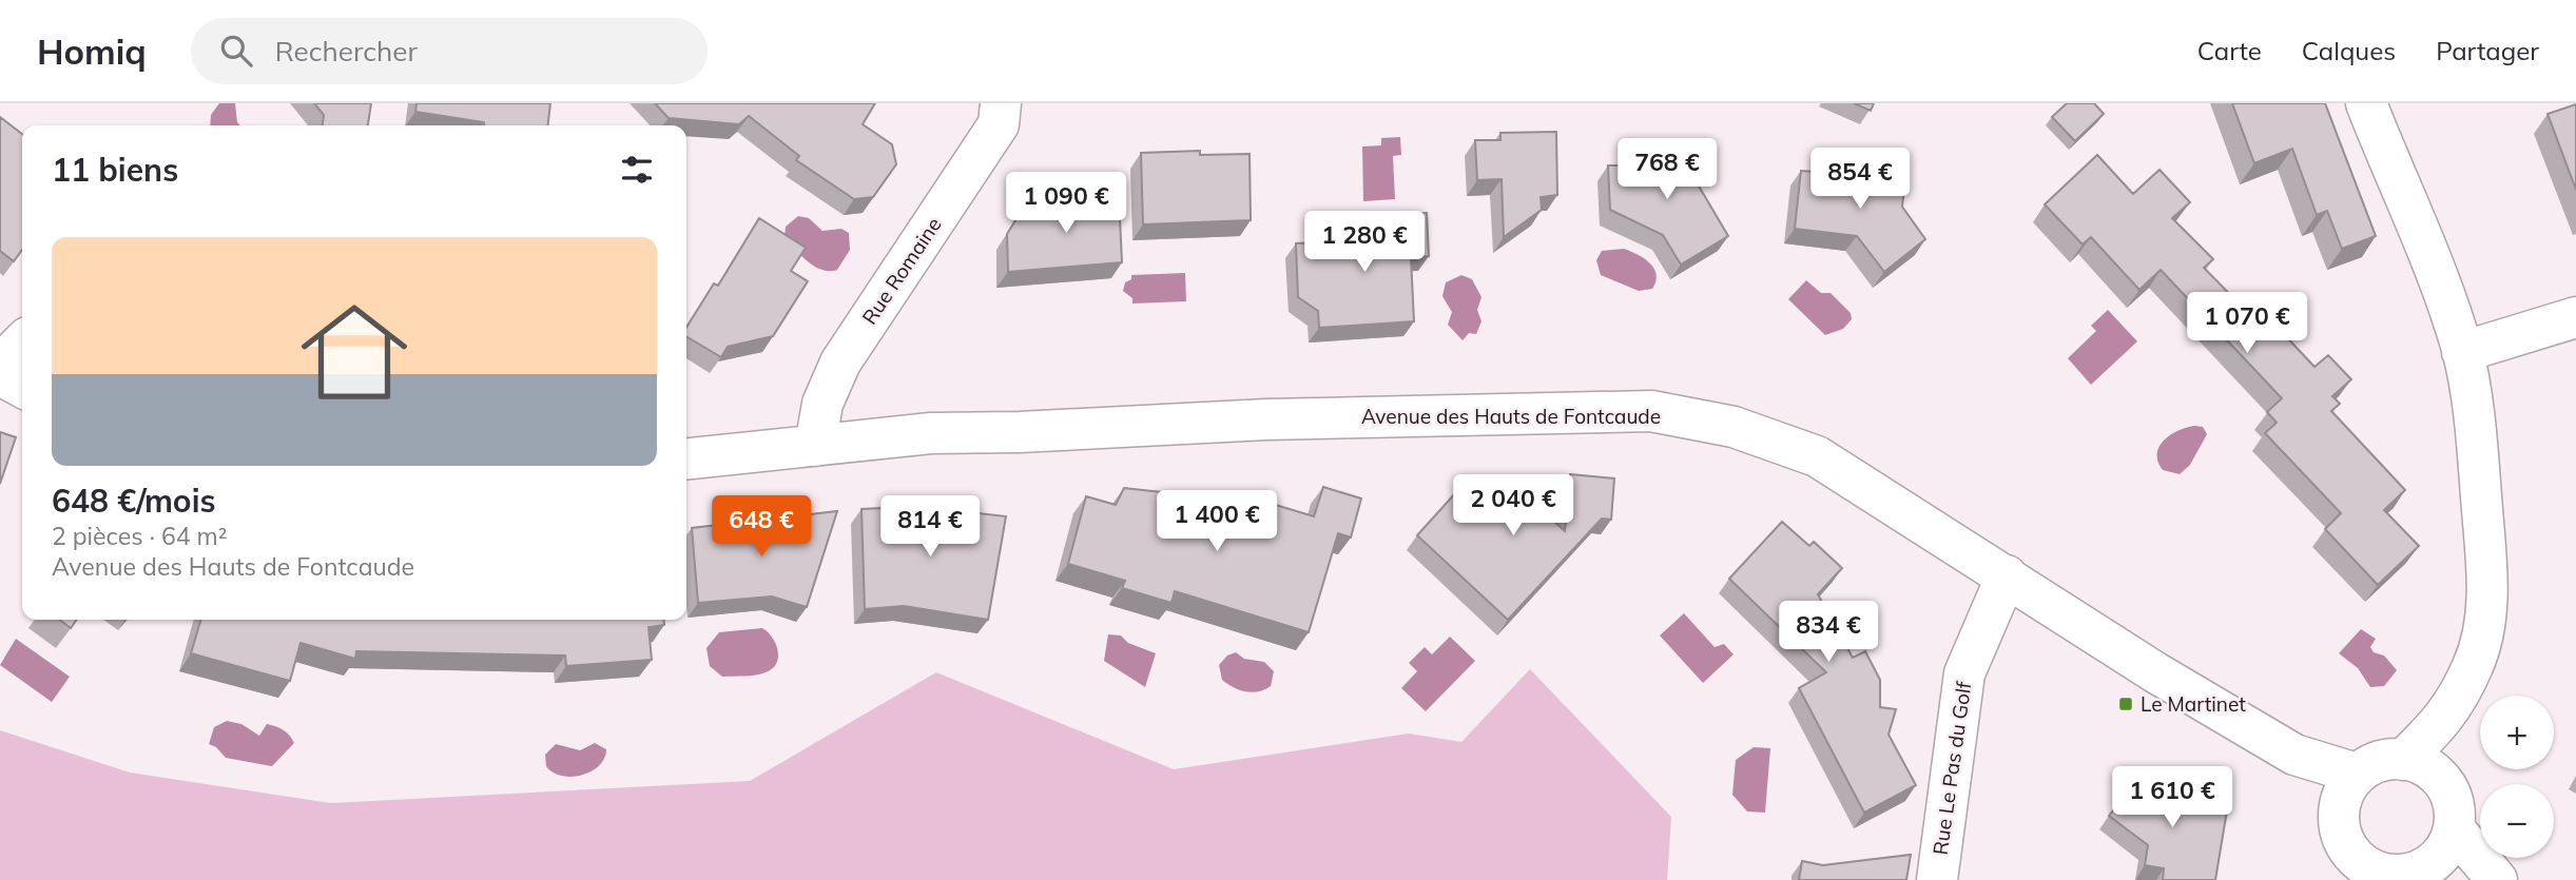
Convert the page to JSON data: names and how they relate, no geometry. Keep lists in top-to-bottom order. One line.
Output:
{"streets":{"street":["Rue Romaine","Avenue des Hauts de Fontcaude","Rue Le Pas du Golf"]},"crossings":[["Rue Romaine","Avenue des Hauts de Fontcaude"],["Avenue des Hauts de Fontcaude","Rue Le Pas du Golf"]],"places":{"transit":["Le Martinet"]},"page":{"header":"Homiq","search":"Rechercher","nav":["Carte","Calques","Partager"],"heading":"11 biens","price":["768 €","854 €","1 090 €","1 280 €","1 070 €","2 040 €","1 400 €","648 €","814 €","834 €","1 610 €"],"list":[{"name":"648 €/mois","note":"2 pièces · 64 m² · Avenue des Hauts de Fontcaude"}],"map_buttons":["+","−"]}}
